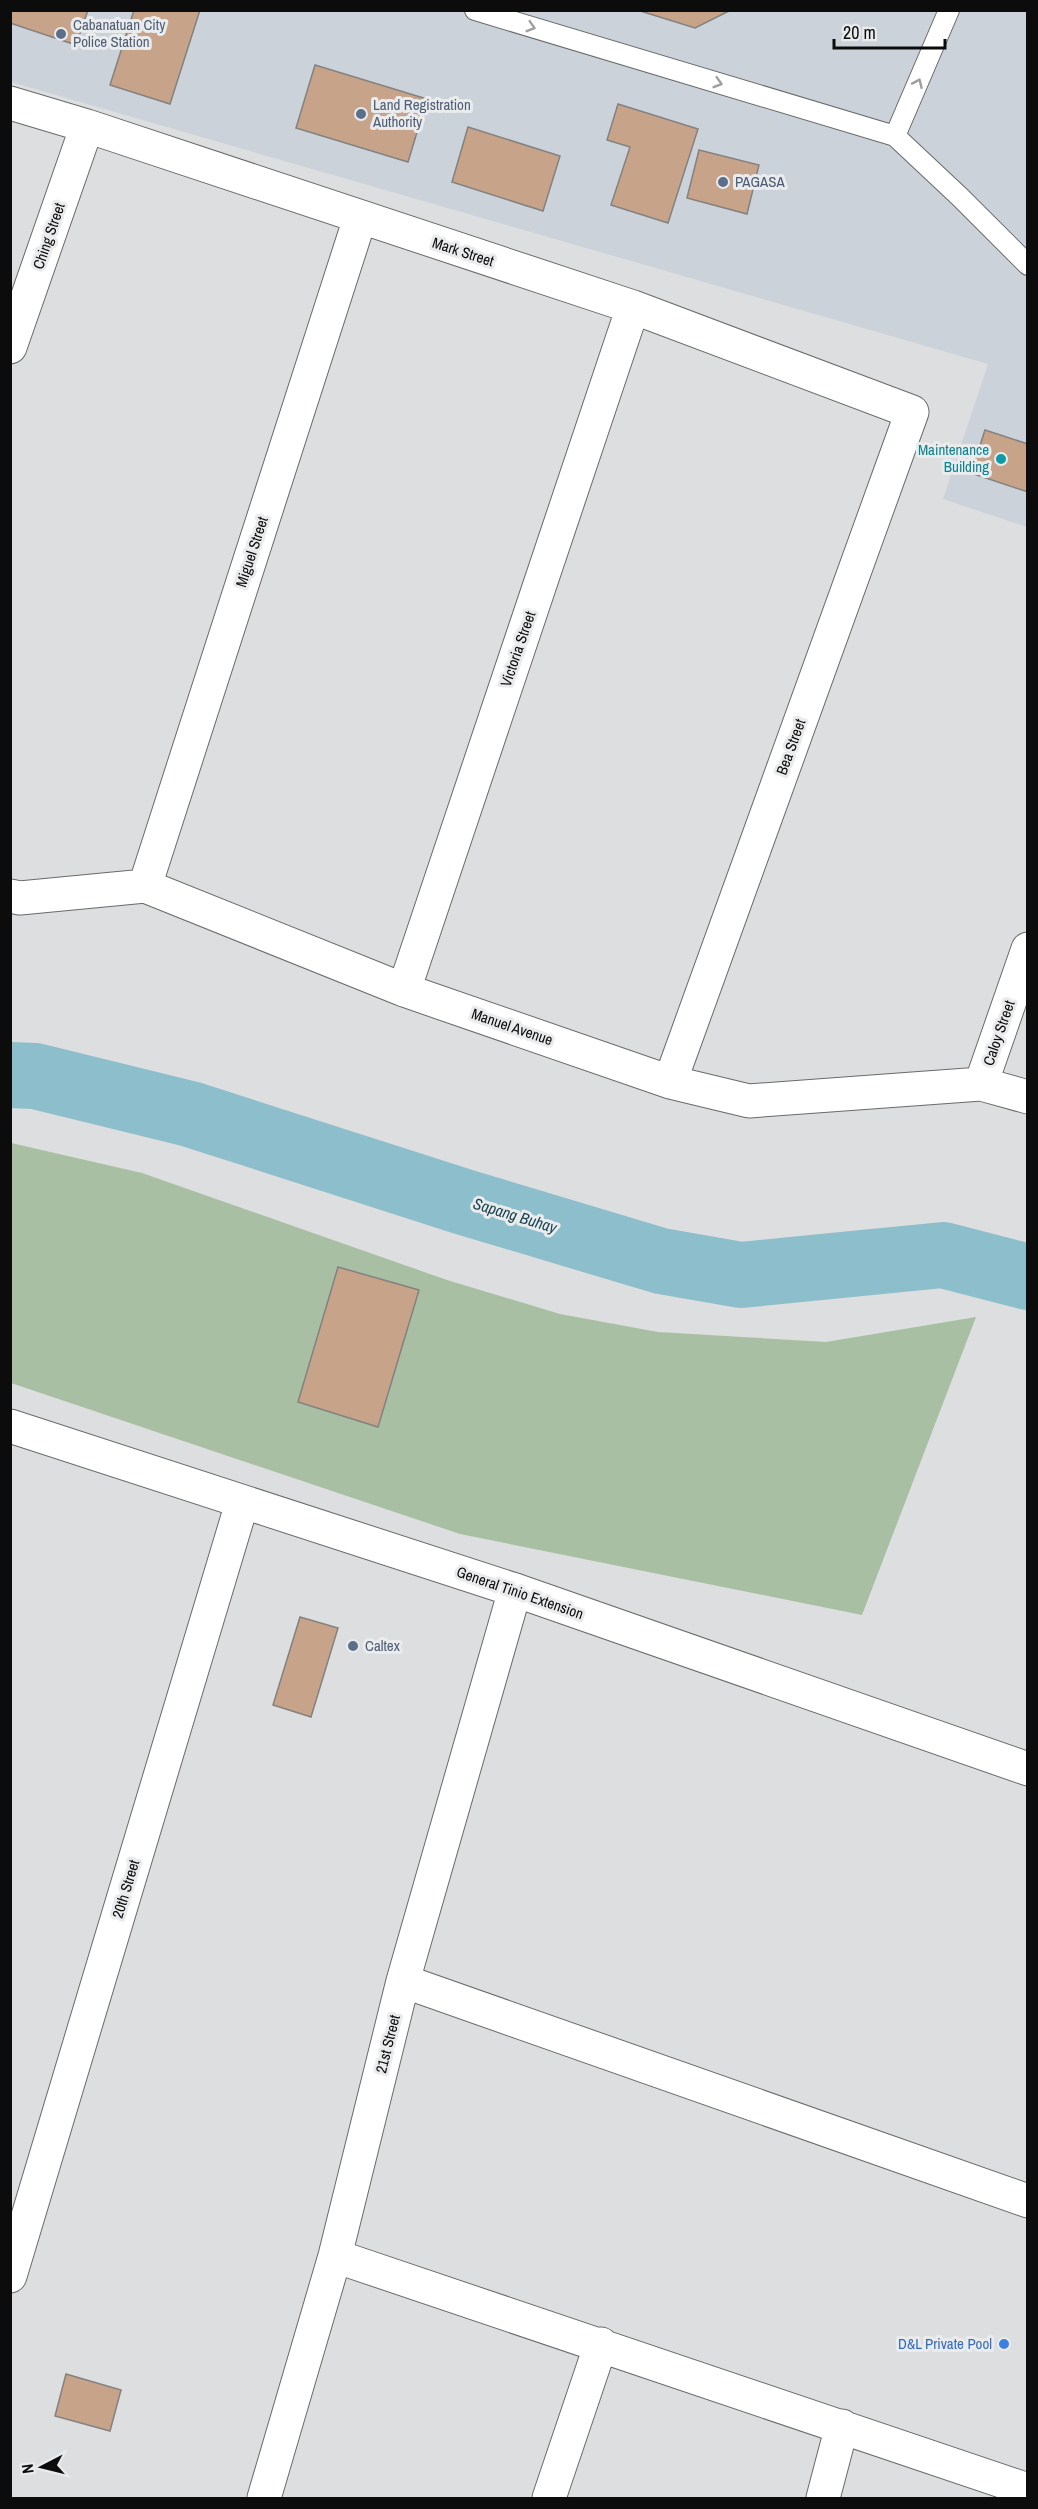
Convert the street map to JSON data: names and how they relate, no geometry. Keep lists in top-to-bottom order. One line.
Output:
{"streets":{"street":["Ching Street","Mark Street","Miguel Street","Victoria Street","Bea Street","Manuel Avenue","Caloy Street","General Tinio Extension","20th Street","21st Street"]},"crossings":[["Ching Street","Mark Street"],["Mark Street","Miguel Street"],["Mark Street","Victoria Street"],["Mark Street","Bea Street"],["Miguel Street","Manuel Avenue"],["Victoria Street","Manuel Avenue"],["Bea Street","Manuel Avenue"],["Manuel Avenue","Caloy Street"],["General Tinio Extension","20th Street"],["General Tinio Extension","21st Street"]],"water":["Sapang Buhay"],"places":["Cabanatuan City Police Station","Land Registration Authority","PAGASA","Maintenance Building","Caltex","D&L Private Pool"],"scale_bar":"20 m","north":"left"}
